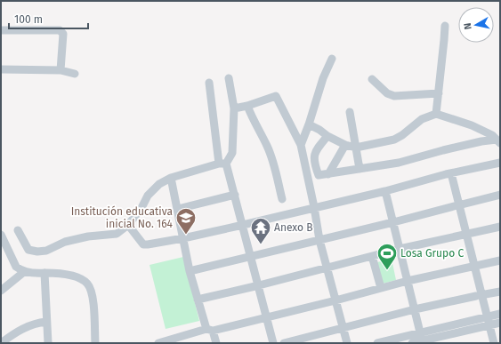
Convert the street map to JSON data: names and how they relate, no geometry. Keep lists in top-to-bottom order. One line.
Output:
{"places":{"school or university":["Institución educativa inicial No. 164"],"temple":["Anexo B"],"sports":["Losa Grupo C"]},"scale_bar":"100 m","north":"left"}
